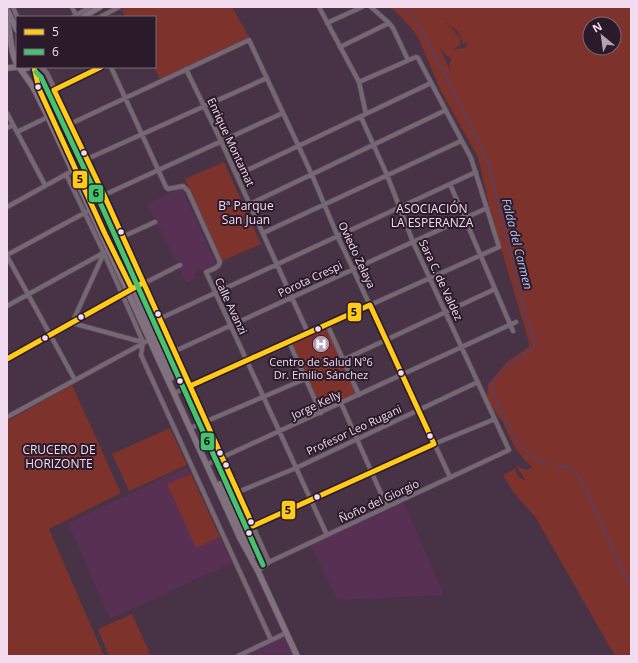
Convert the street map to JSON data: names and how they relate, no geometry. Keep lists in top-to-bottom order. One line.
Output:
{"streets":{"street":["Enrique Montamat","Oviedo Zelaya","Porota Crespi","Sara C. de Valdez","Calle Avanzi","Jorge Kelly","Profesor Leo Rugani","Ñoño del Giorgio"]},"crossings":[["Enrique Montamat","Oviedo Zelaya"],["Enrique Montamat","Porota Crespi"],["Oviedo Zelaya","Porota Crespi"],["Oviedo Zelaya","Jorge Kelly"],["Oviedo Zelaya","Profesor Leo Rugani"],["Oviedo Zelaya","Ñoño del Giorgio"],["Porota Crespi","Sara C. de Valdez"],["Porota Crespi","Calle Avanzi"],["Sara C. de Valdez","Jorge Kelly"],["Sara C. de Valdez","Profesor Leo Rugani"],["Sara C. de Valdez","Ñoño del Giorgio"],["Calle Avanzi","Jorge Kelly"],["Calle Avanzi","Profesor Leo Rugani"],["Calle Avanzi","Ñoño del Giorgio"]],"districts":["Bª Parque San Juan","ASOCIACIÓN LA ESPERANZA","CRUCERO DE HORIZONTE"],"water":["Falda del Carmen"],"places":{"hospital":["Centro de Salud Nº6 Dr. Emilio Sánchez"]},"lines":["transit line 5","transit line 6"],"legend":["5","6"],"north":"top left"}
